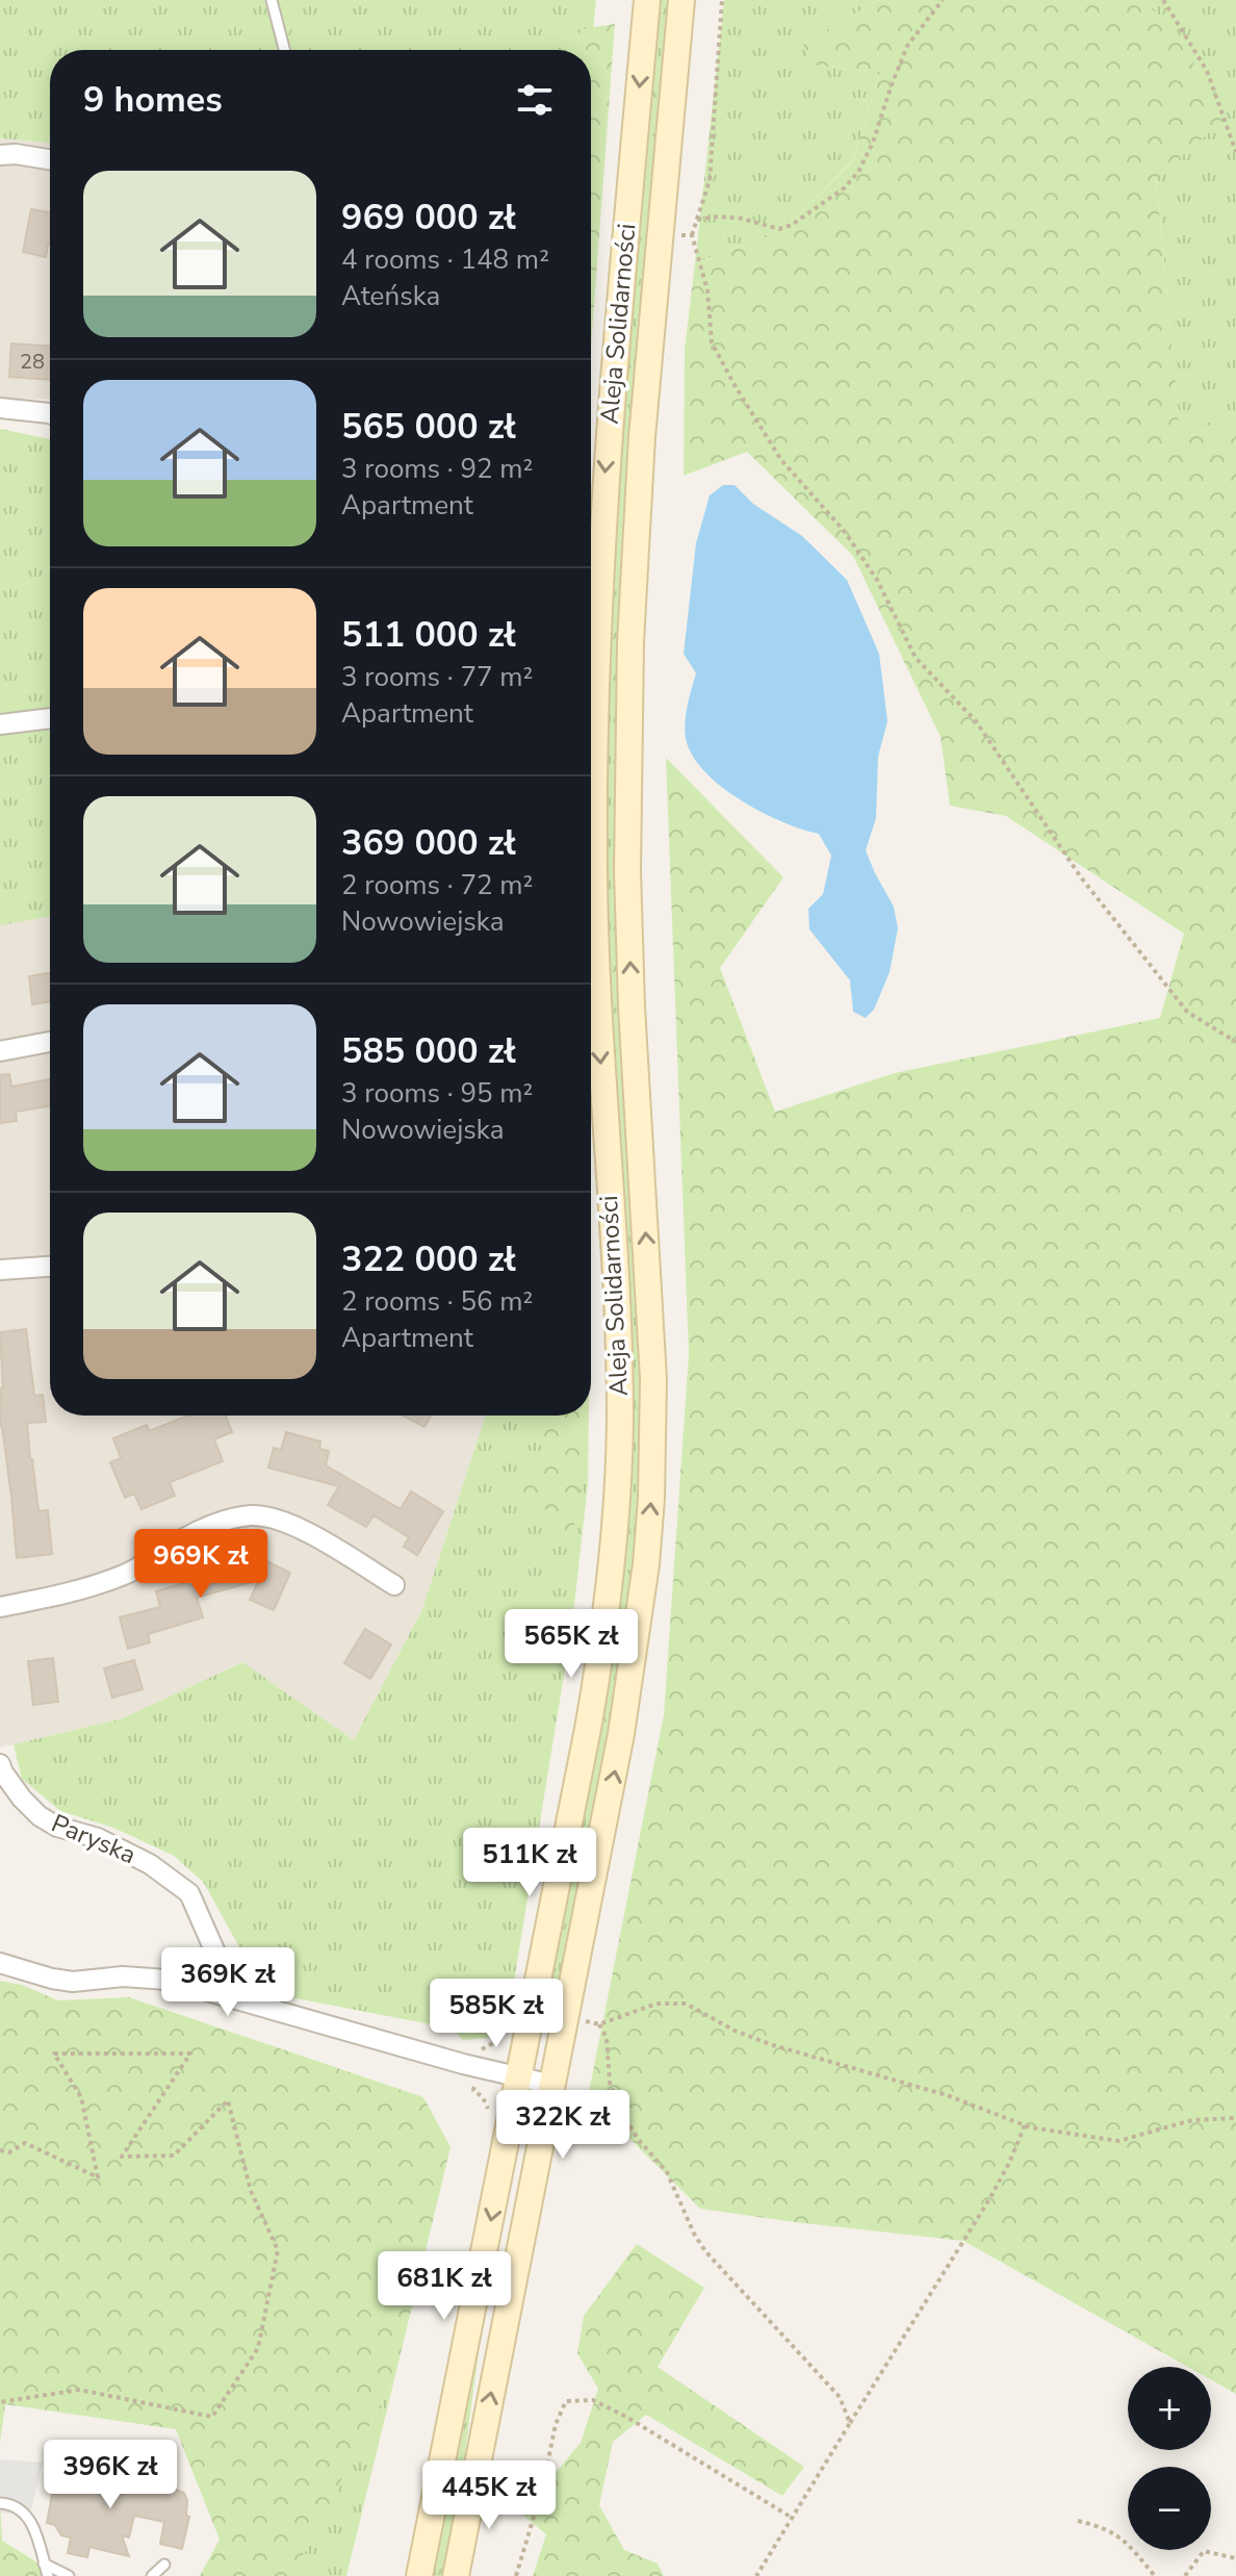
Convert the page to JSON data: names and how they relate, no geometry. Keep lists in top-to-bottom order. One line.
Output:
{"streets":{"main road":["Aleja Solidarności"],"street":["Paryska"]},"house_numbers":["28"],"page":{"heading":"9 homes","list":[{"name":"969 000 zł","note":"4 rooms · 148 m² · Ateńska"},{"name":"565 000 zł","note":"3 rooms · 92 m² · Apartment"},{"name":"511 000 zł","note":"3 rooms · 77 m² · Apartment"},{"name":"369 000 zł","note":"2 rooms · 72 m² · Nowowiejska"},{"name":"585 000 zł","note":"3 rooms · 95 m² · Nowowiejska"},{"name":"322 000 zł","note":"2 rooms · 56 m² · Apartment"}],"price":["969K zł","565K zł","511K zł","369K zł","585K zł","322K zł","681K zł","396K zł","445K zł"],"map_buttons":["+","−"]}}
